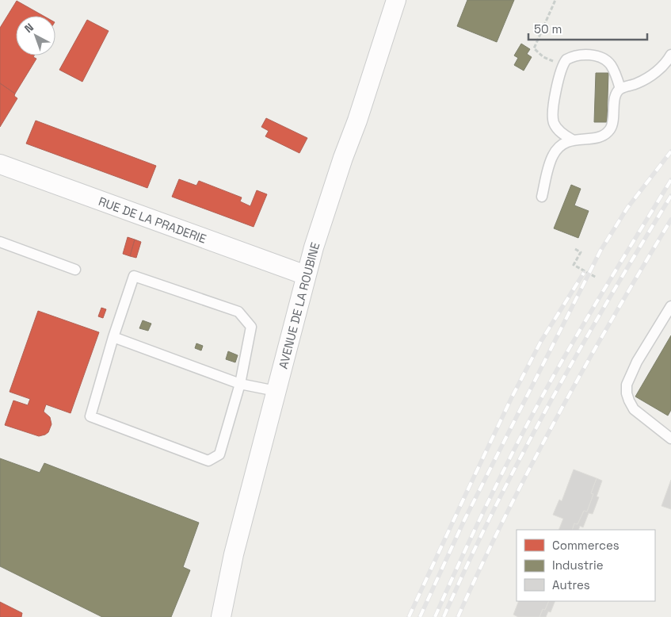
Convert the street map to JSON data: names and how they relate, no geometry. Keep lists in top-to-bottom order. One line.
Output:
{"streets":{"street":["RUE DE LA PRADERIE","AVENUE DE LA ROUBINE"]},"crossings":[["RUE DE LA PRADERIE","AVENUE DE LA ROUBINE"]],"legend":["Commerces","Industrie","Autres"],"scale_bar":"50 m","north":"top left"}
